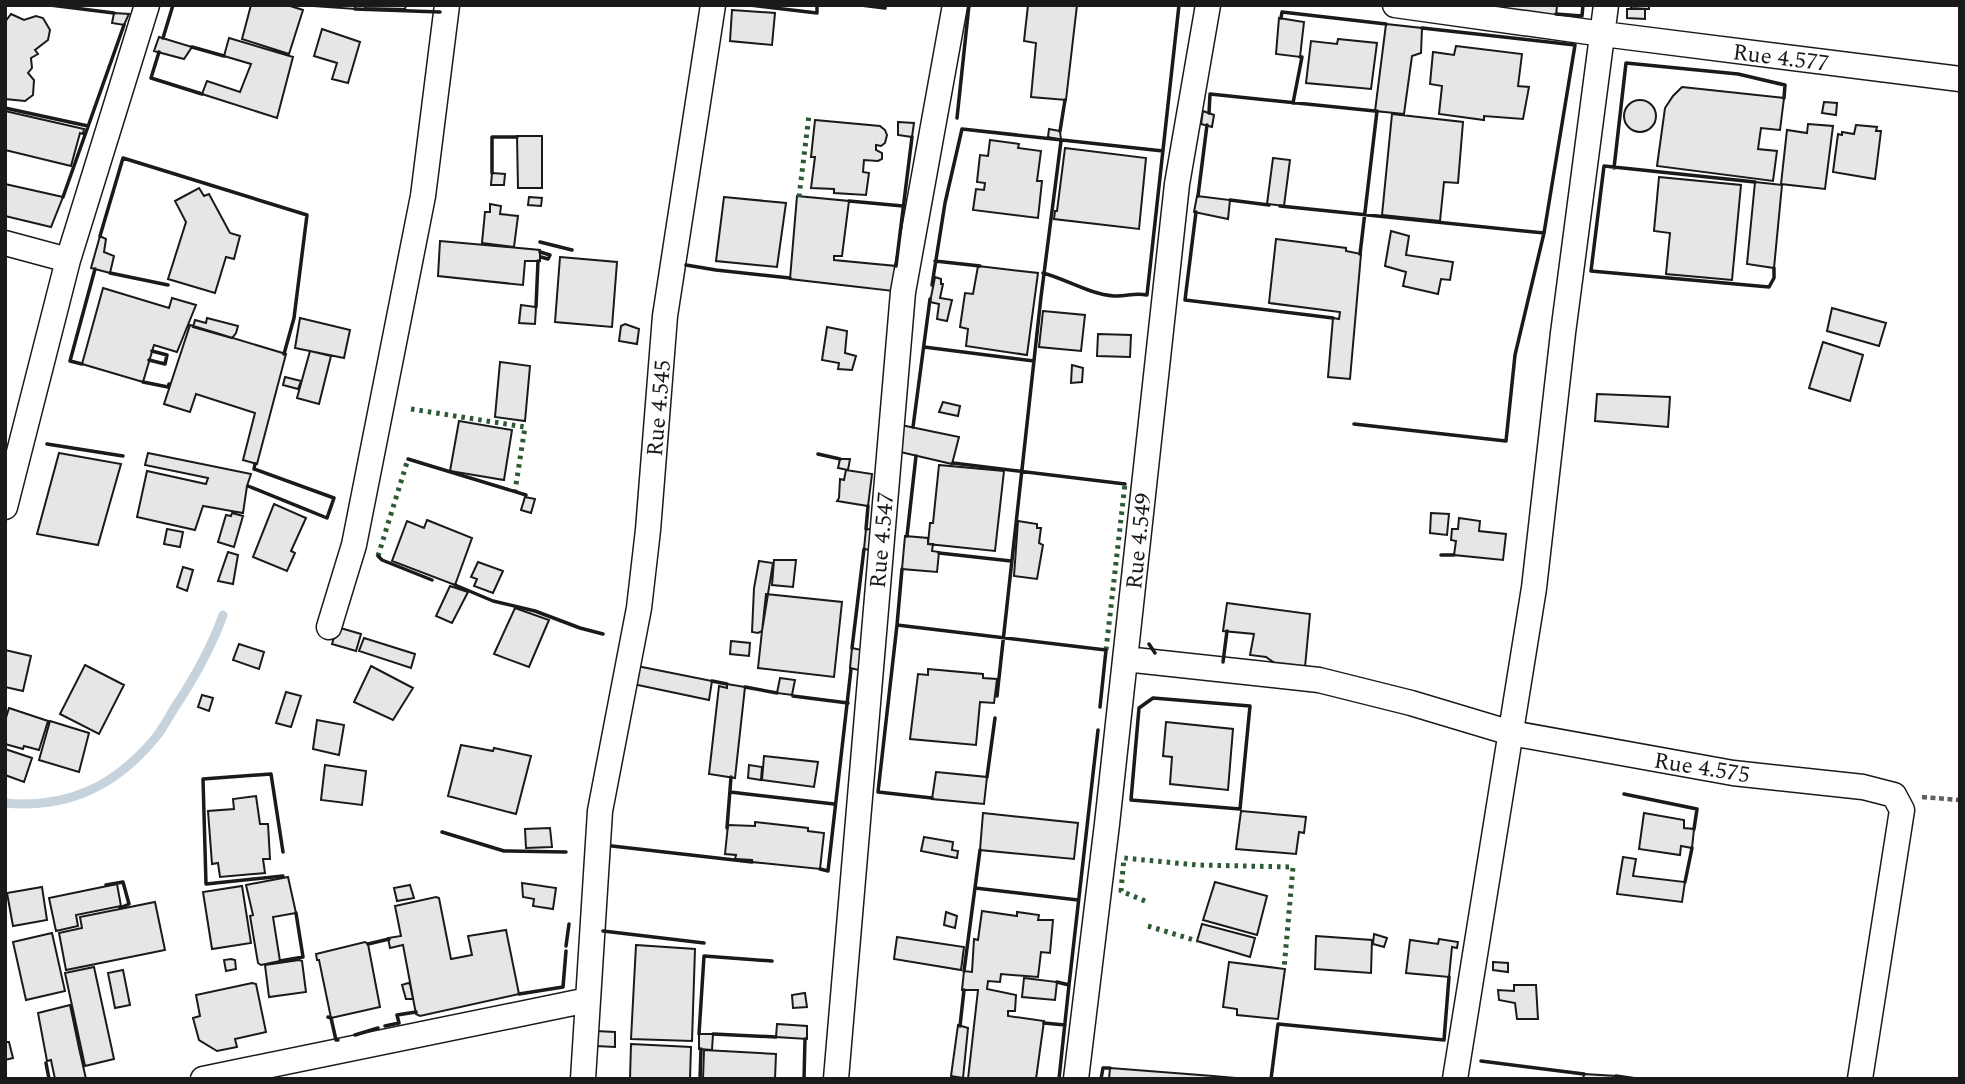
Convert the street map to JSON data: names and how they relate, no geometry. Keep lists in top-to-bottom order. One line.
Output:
{"streets":{"street":["Rue 4.577","Rue 4.545","Rue 4.547","Rue 4.549","Rue 4.575"]},"crossings":[["Rue 4.549","Rue 4.575"]]}
